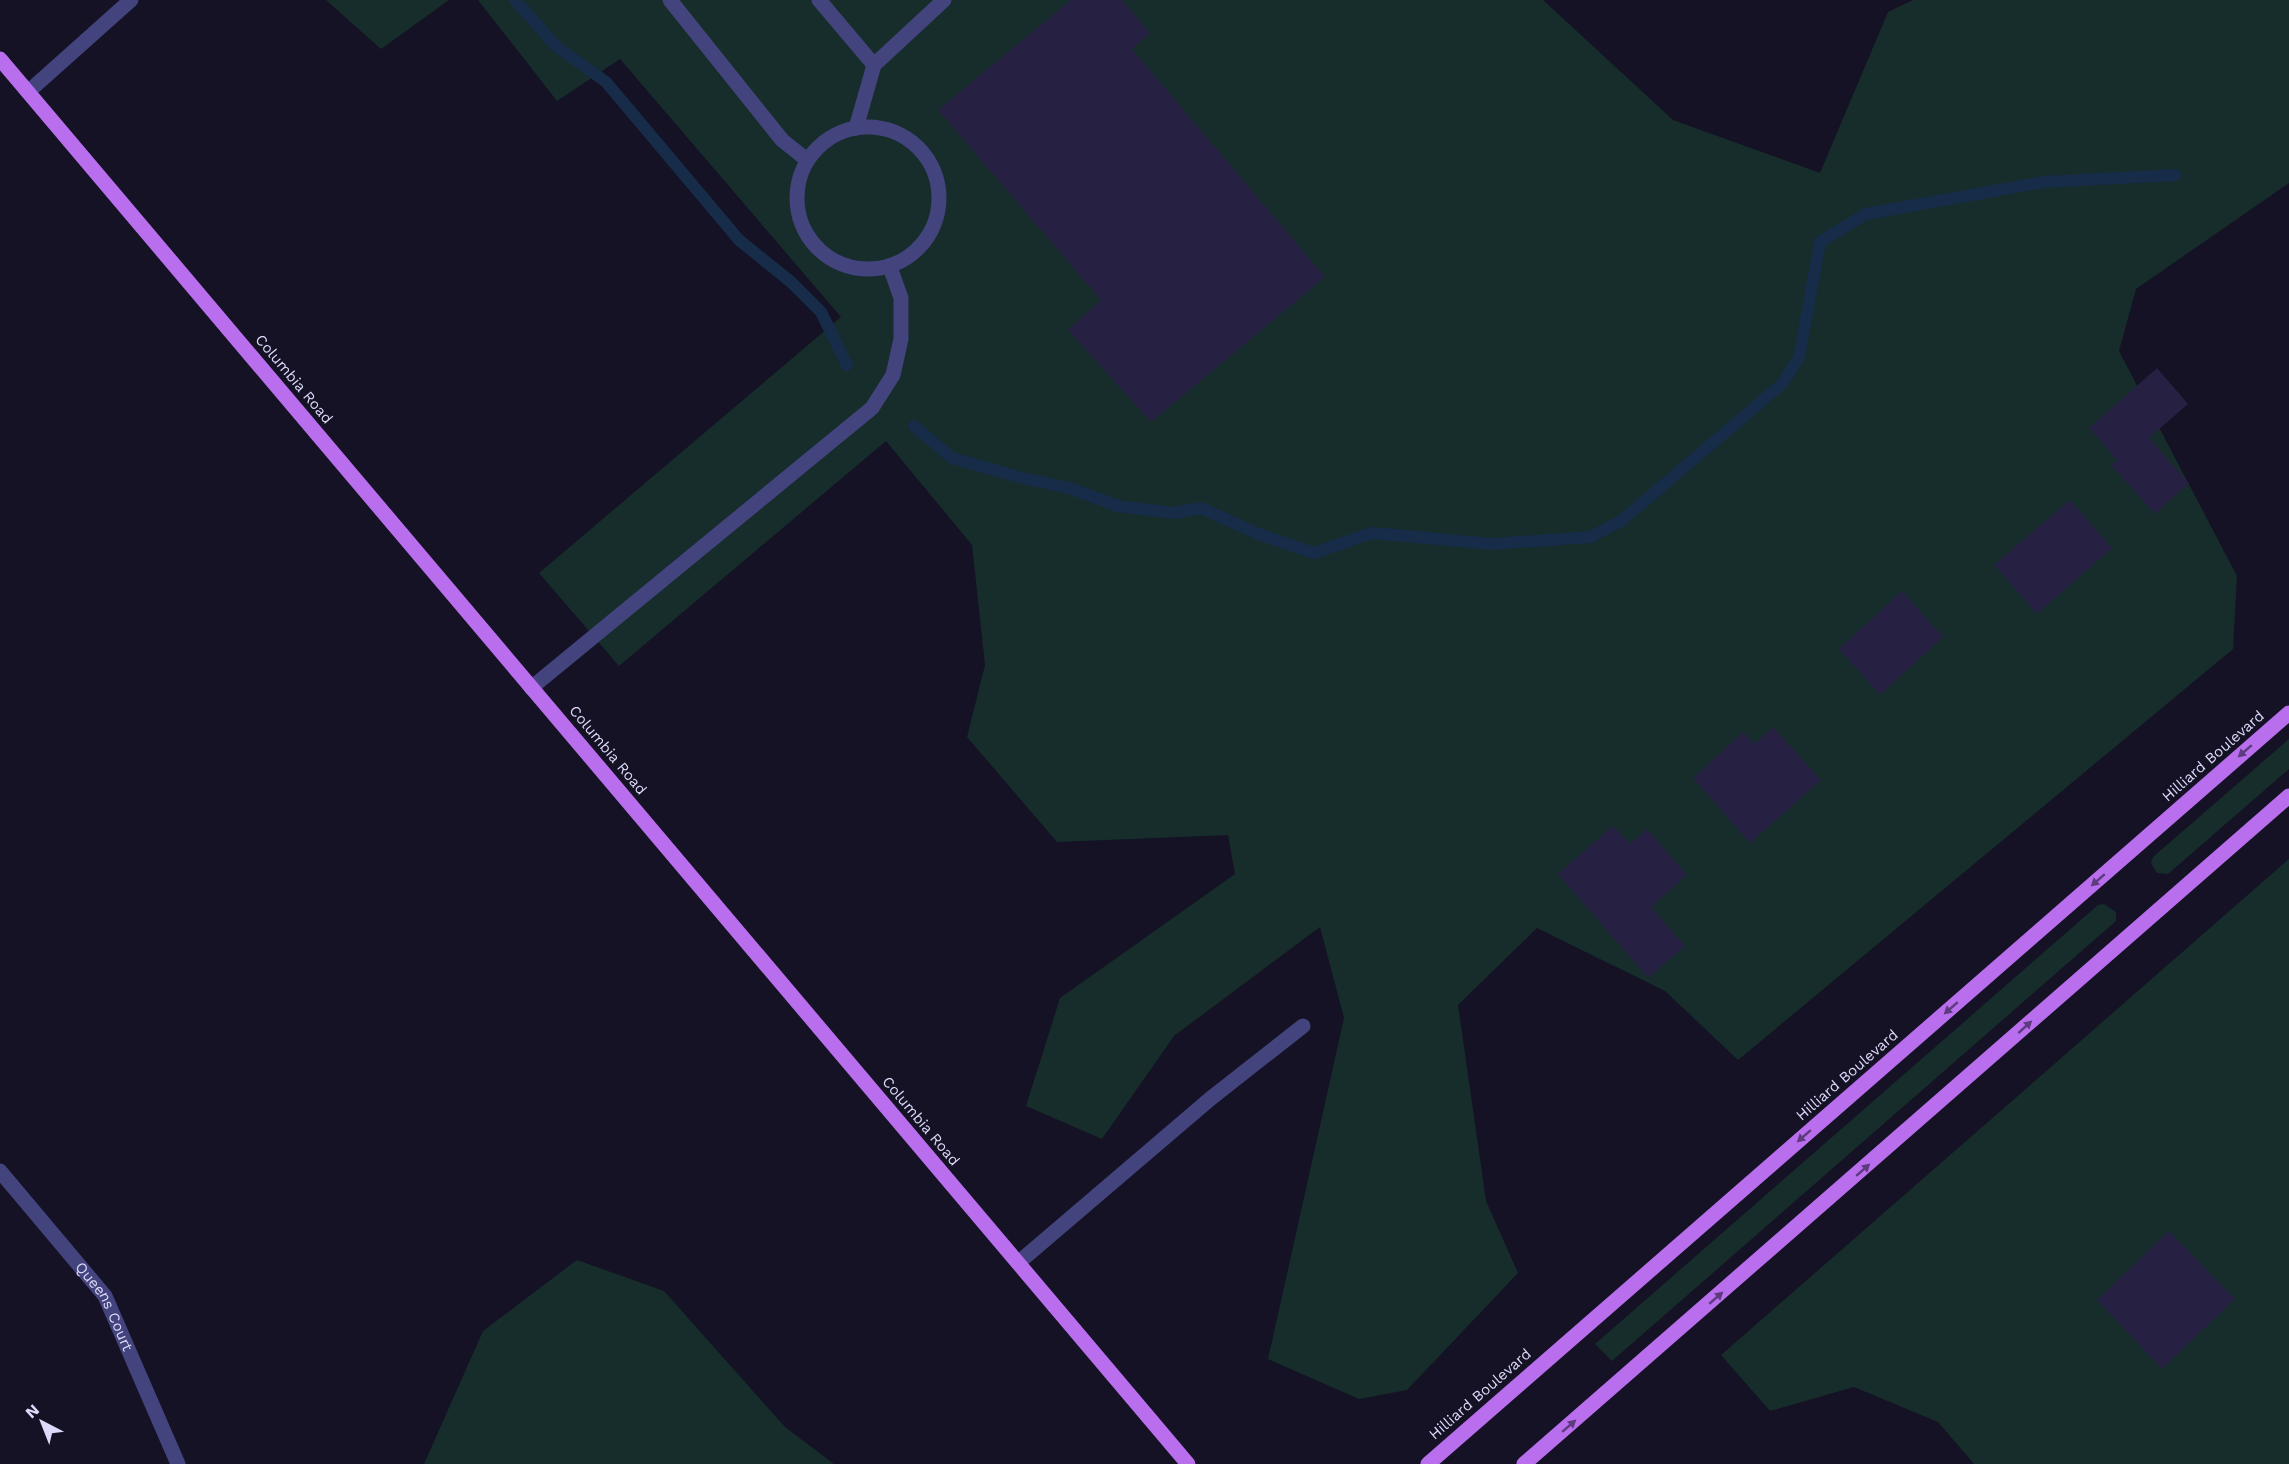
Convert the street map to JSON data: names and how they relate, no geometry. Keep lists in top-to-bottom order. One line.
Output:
{"streets":{"main road":["Columbia Road","Hilliard Boulevard"],"street":["Queens Court"]},"north":"top left"}
